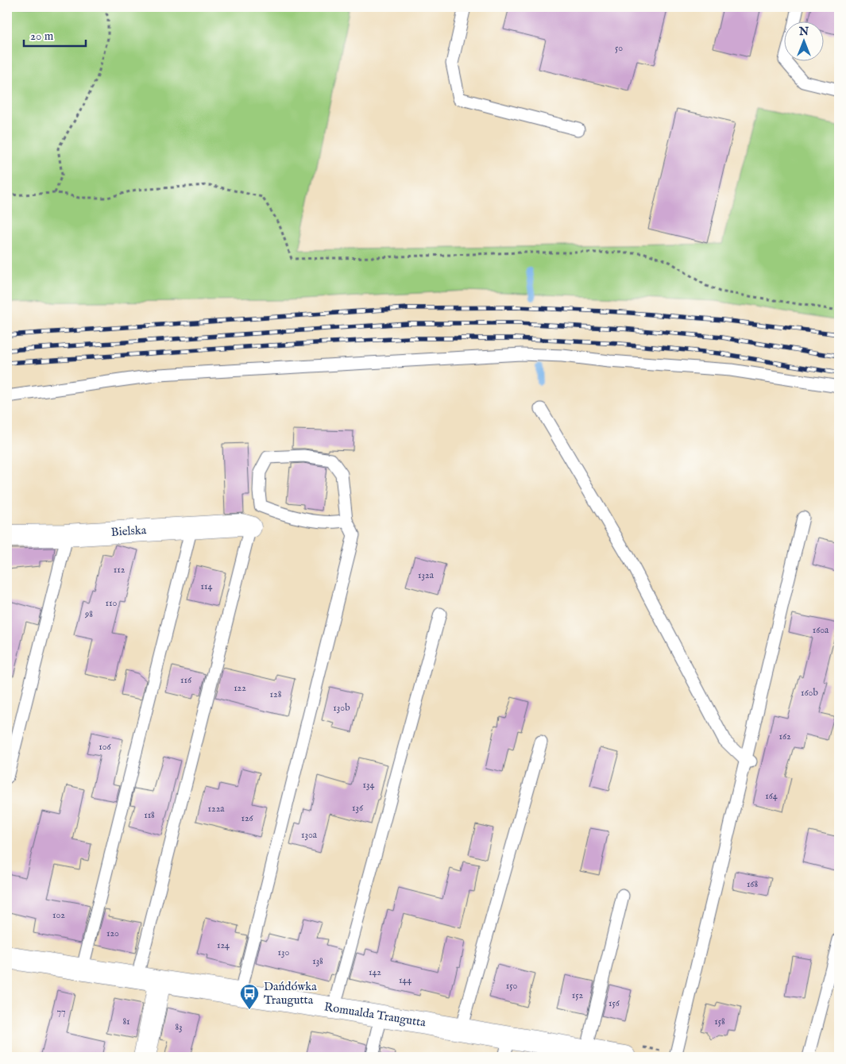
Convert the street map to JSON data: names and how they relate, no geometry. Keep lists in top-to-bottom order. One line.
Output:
{"streets":{"street":["Bielska","Romualda Traugutta"]},"places":{"bus stop":["Dańdówka Traugutta"]},"house_numbers":["50","112","132a","114","110","98","160a","116","122","160b","128","130b","162","106","134","164","136","122a","118","126","130a","168","102","120","124","130","138","142","144","150","152","156","77","81","158","83"],"scale_bar":"20 m","north":"top"}
